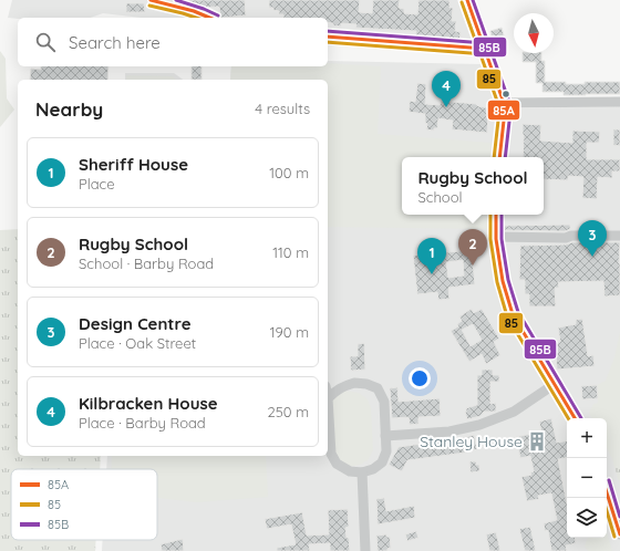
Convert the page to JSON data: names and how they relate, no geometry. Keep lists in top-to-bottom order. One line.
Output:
{"places":{"building":["Stanley House"]},"lines":["transit line 85A","transit line 85B","transit line 85"],"legend":["85A","85","85B"],"north":"bottom","page":{"search":"Search here","pins":["4","3","2","1"],"heading":["Nearby","4 results"],"list":[{"mark":"1","name":"Sheriff House","note":"Place","value":"100 m"},{"mark":"2","name":"Rugby School","note":"School · Barby Road","value":"110 m"},{"mark":"3","name":"Design Centre","note":"Place · Oak Street","value":"190 m"},{"mark":"4","name":"Kilbracken House","note":"Place · Barby Road","value":"250 m"}],"popup":["Rugby School","School"],"map_buttons":["+","−"]}}
